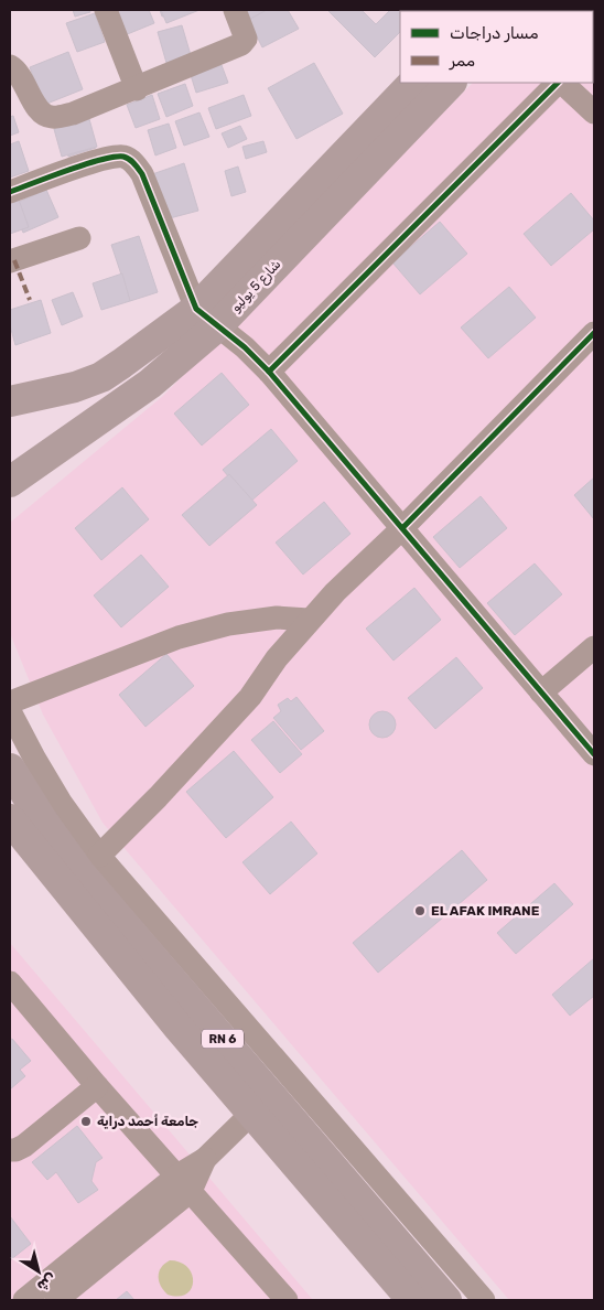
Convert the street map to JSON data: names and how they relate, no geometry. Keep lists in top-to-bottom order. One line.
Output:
{"streets":{"main road":["شارع 5 يوليو","RN 6"]},"places":["EL AFAK IMRANE","جامعة أحمد دراية"],"legend":["مسار دراجات","ممر"],"north":"bottom right"}
